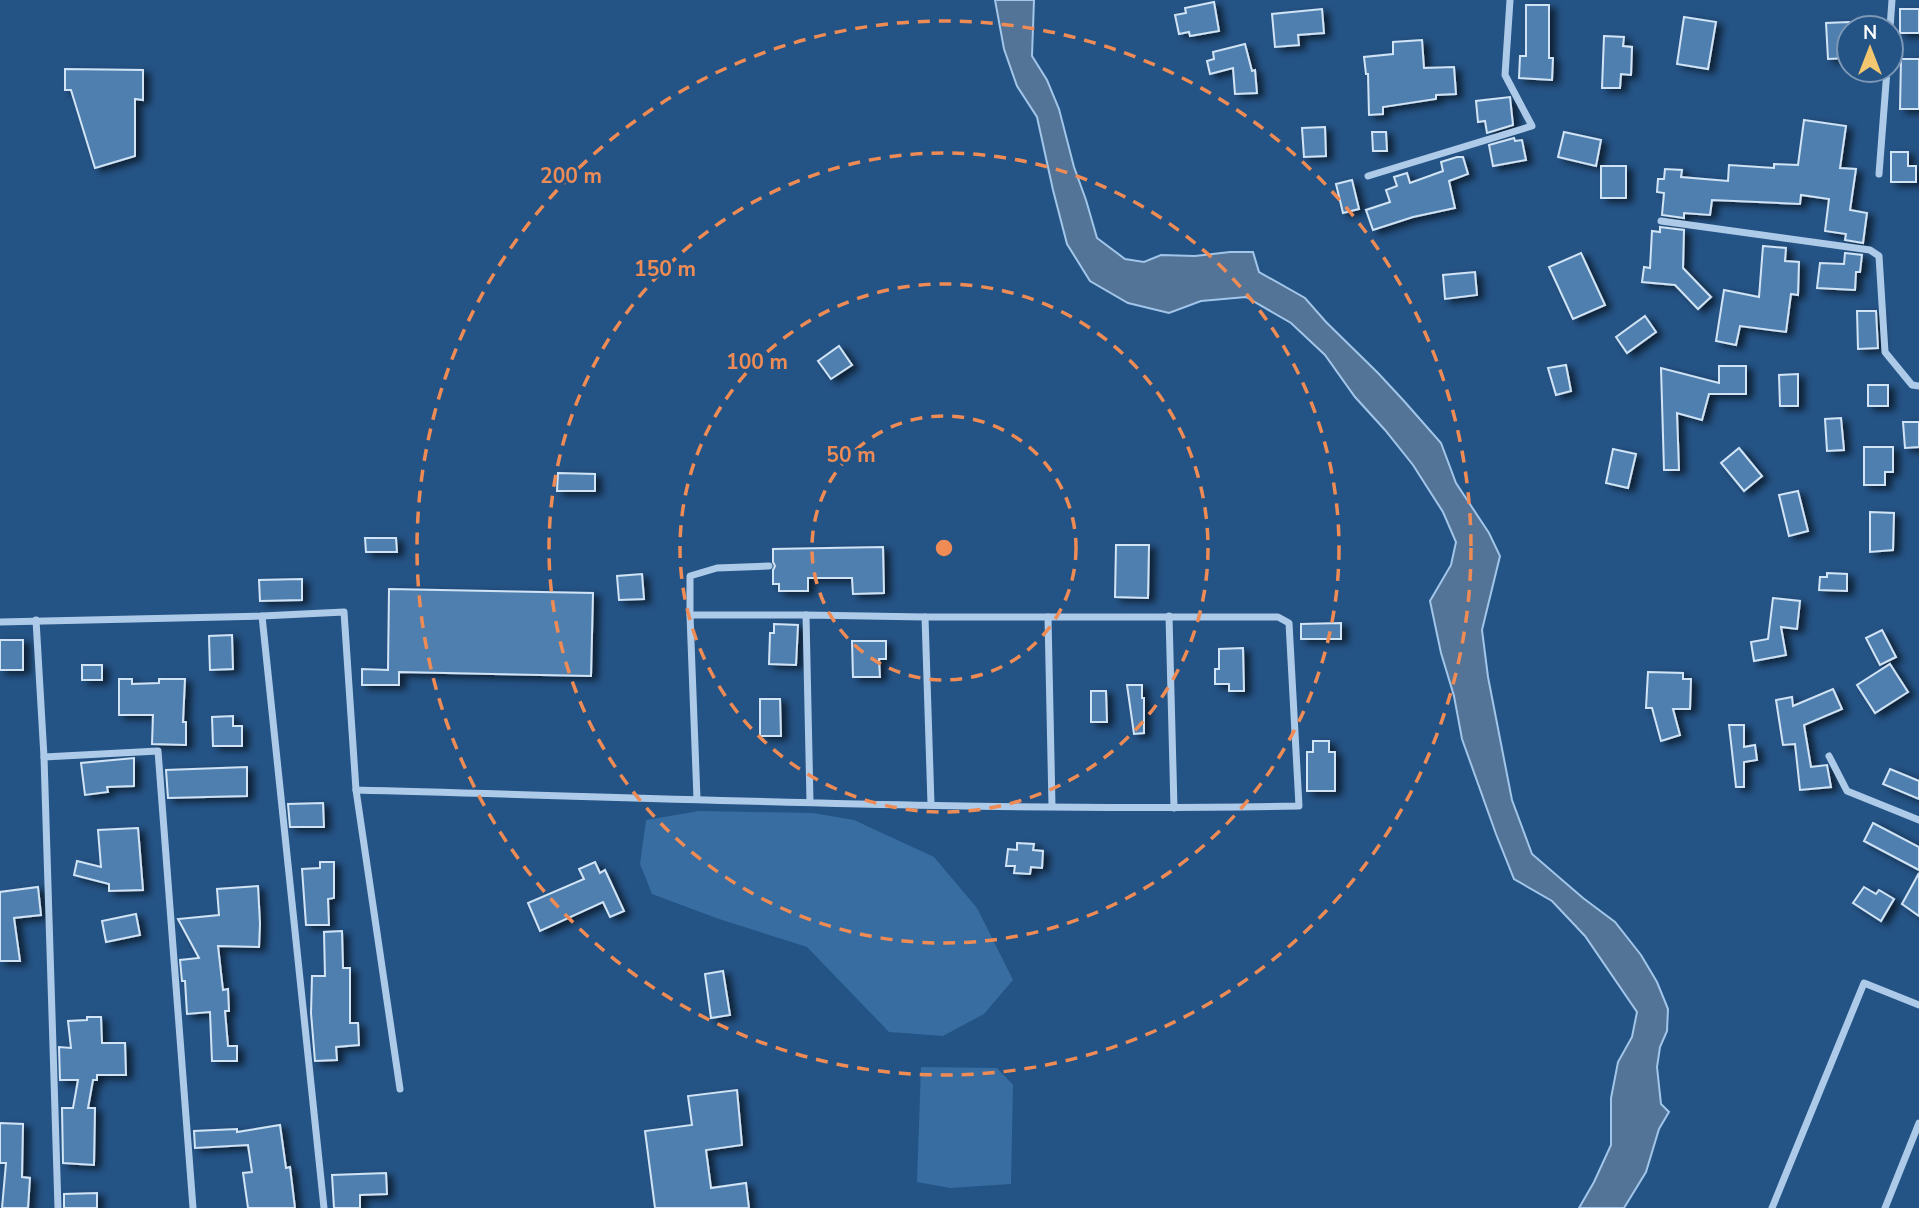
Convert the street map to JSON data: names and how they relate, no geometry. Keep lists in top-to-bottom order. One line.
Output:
{"north":"top","rings":["200 m","150 m","100 m","50 m"]}
